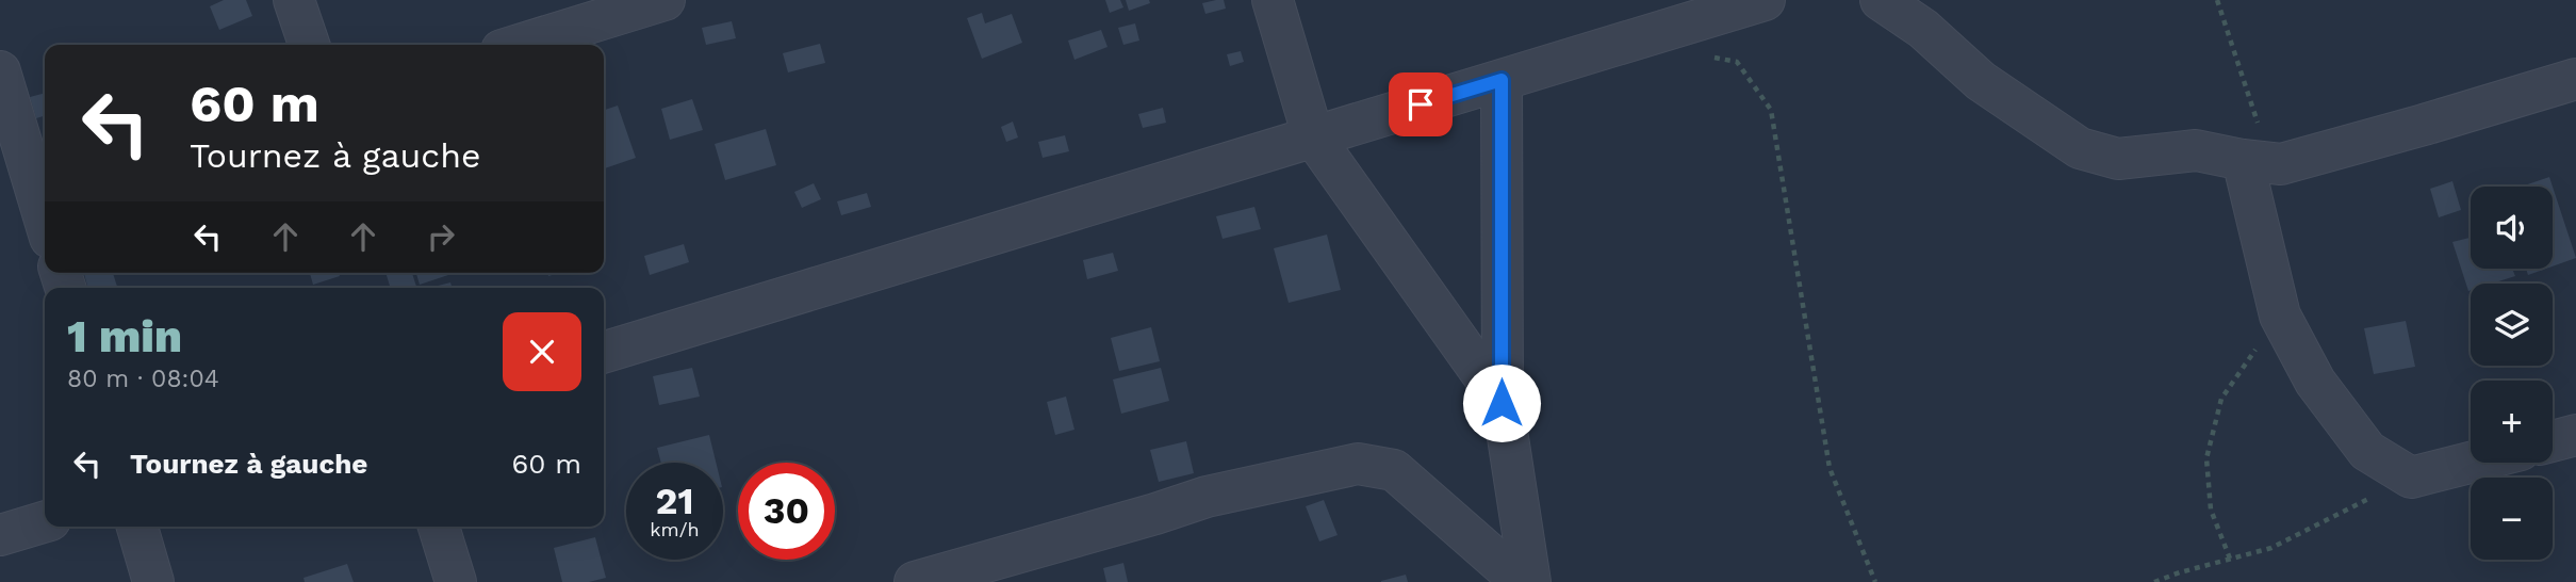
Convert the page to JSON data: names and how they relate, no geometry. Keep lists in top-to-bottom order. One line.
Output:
{"page":{"turn":["60 m","Tournez à gauche"],"map_buttons":["+","−"],"heading":["1 min","80 m · 08:04"],"list":[{"name":"Tournez à gauche","value":"60 m"}],"speed":"21 km/h","limit":"30"}}
